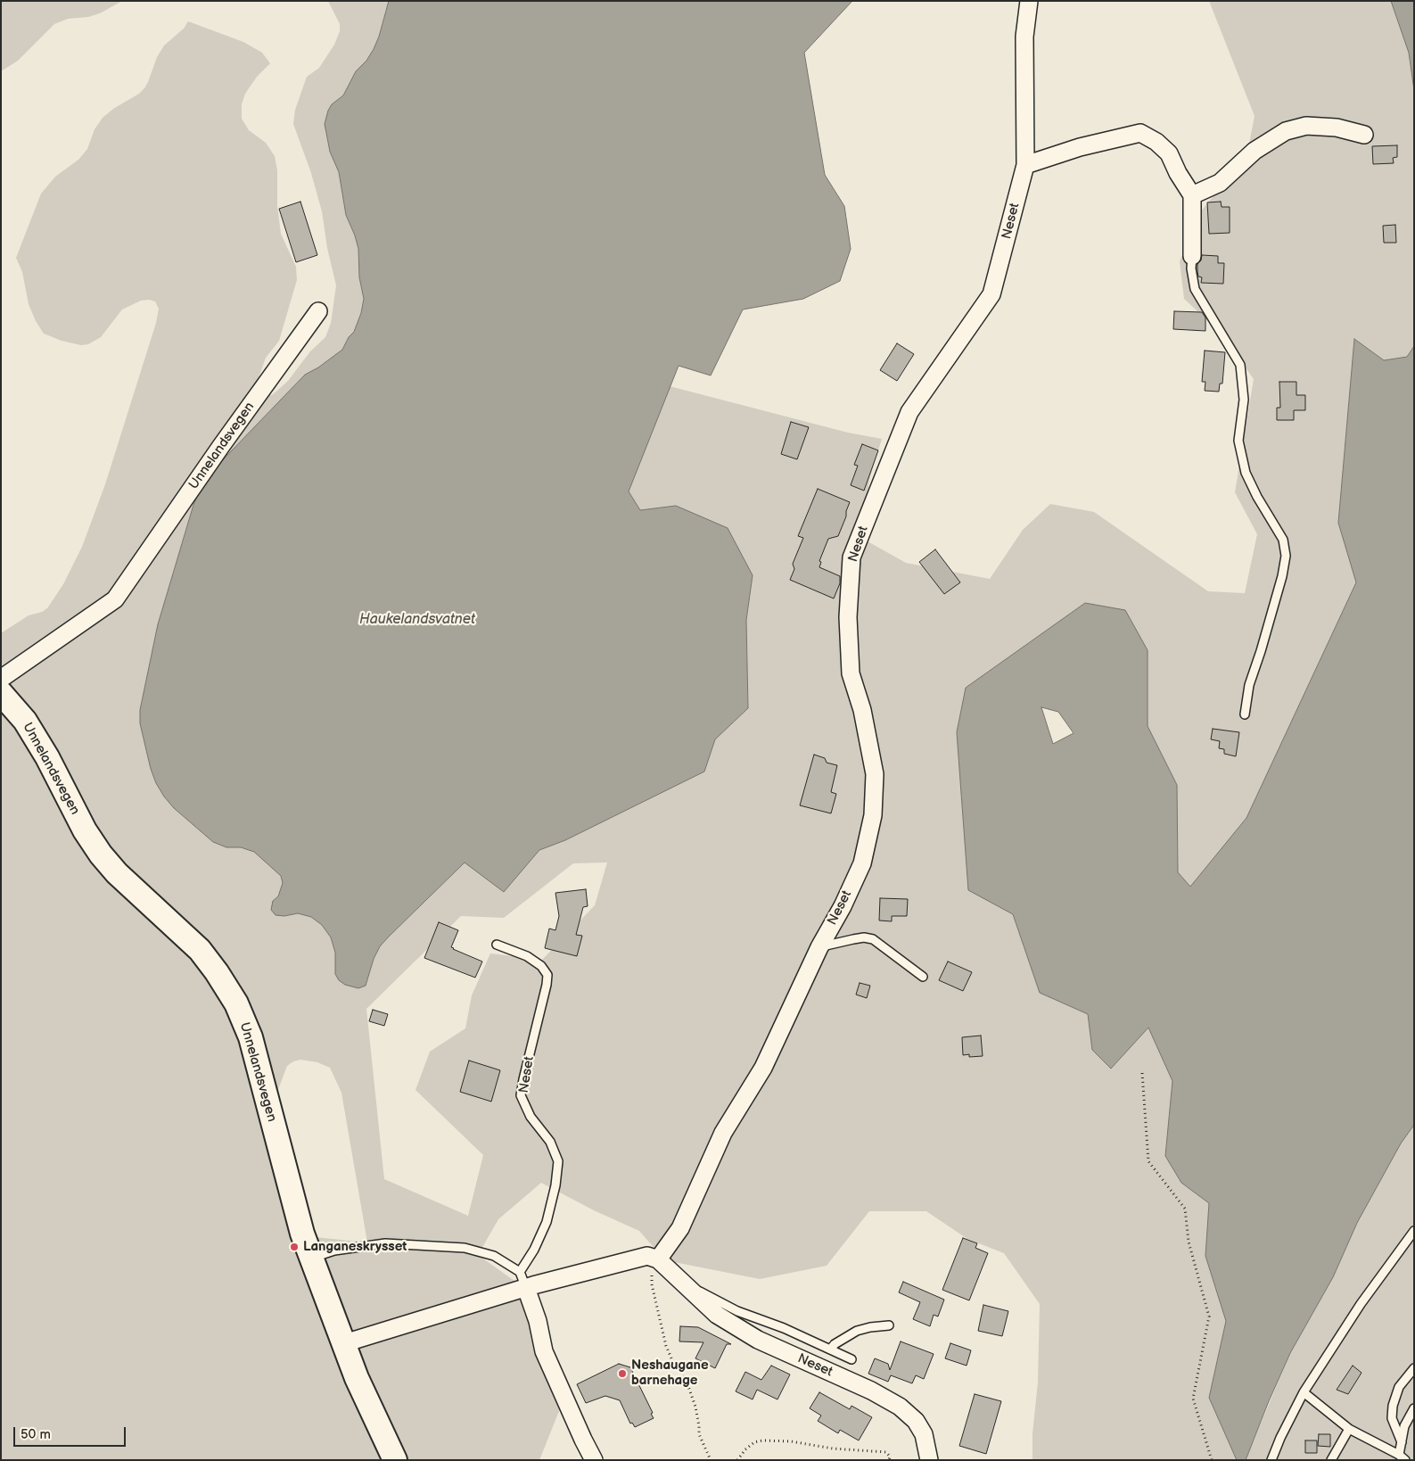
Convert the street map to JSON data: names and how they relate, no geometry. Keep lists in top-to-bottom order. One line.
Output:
{"streets":{"main road":["Unnelandsvegen"],"street":["Neset"]},"water":["Haukelandsvatnet"],"places":["Langaneskrysset","Neshaugane barnehage"],"scale_bar":"50 m"}
